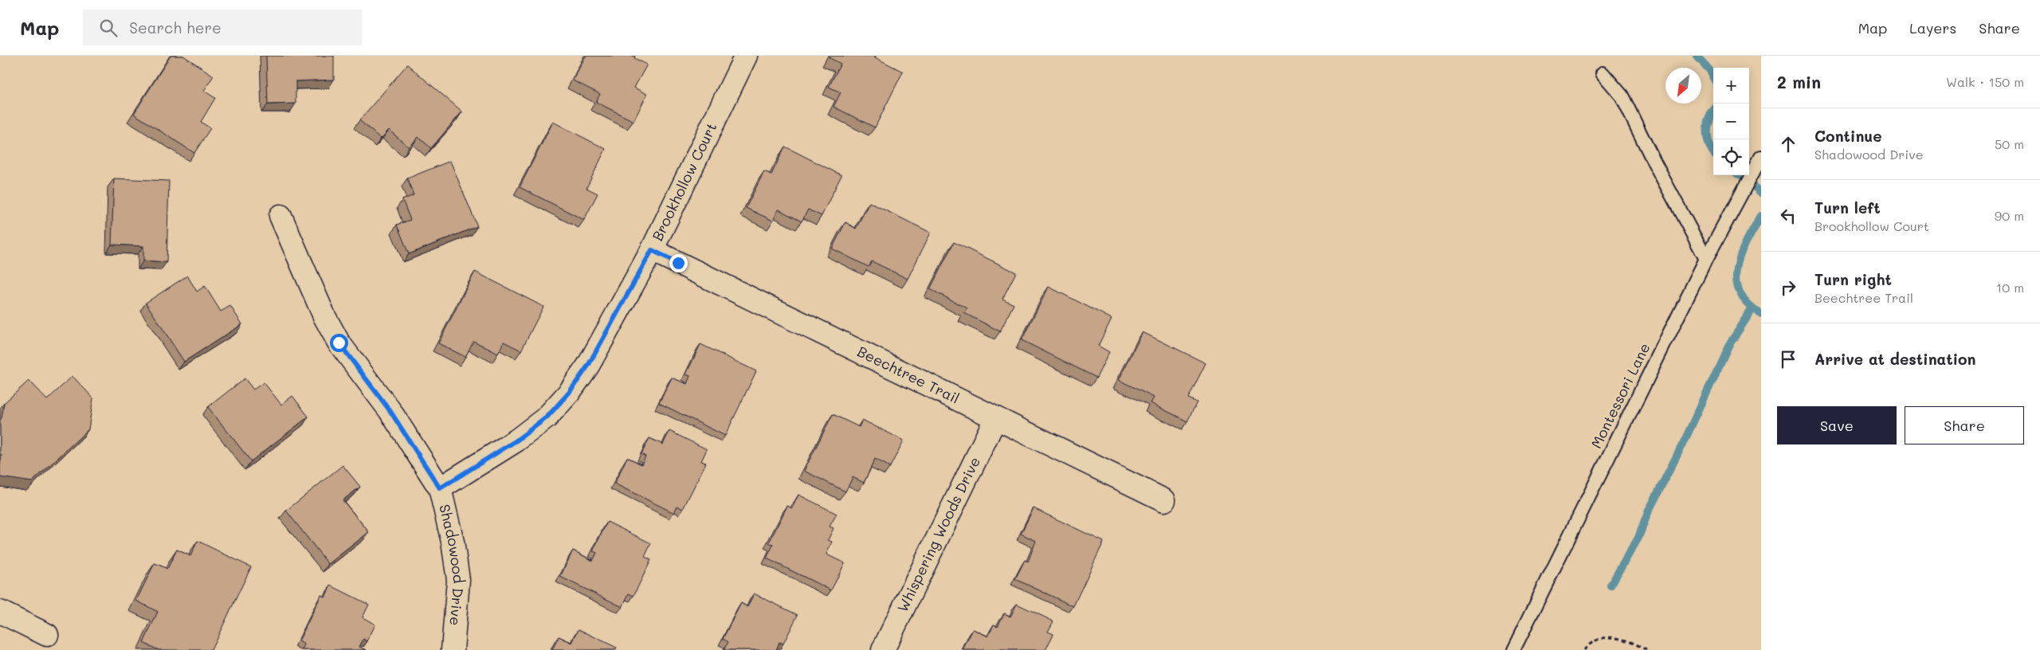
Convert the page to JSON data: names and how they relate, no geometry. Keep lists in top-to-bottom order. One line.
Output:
{"streets":{"street":["Brookhollow Court","Beechtree Trail","Whispering Woods Drive","Shadowood Drive"],"lane":["Montessori Lane"]},"crossings":[["Brookhollow Court","Beechtree Trail"],["Brookhollow Court","Shadowood Drive"],["Beechtree Trail","Whispering Woods Drive"]],"north":"bottom left","page":{"header":"Map","search":"Search here","nav":["Map","Layers","Share"],"heading":["2 min","Walk · 150 m"],"map_buttons":["+","−"],"list":[["Continue","Shadowood Drive","50 m"],["Turn left","Brookhollow Court","90 m"],["Turn right","Beechtree Trail","10 m"],"Arrive at destination"],"buttons":["Save","Share"]}}
